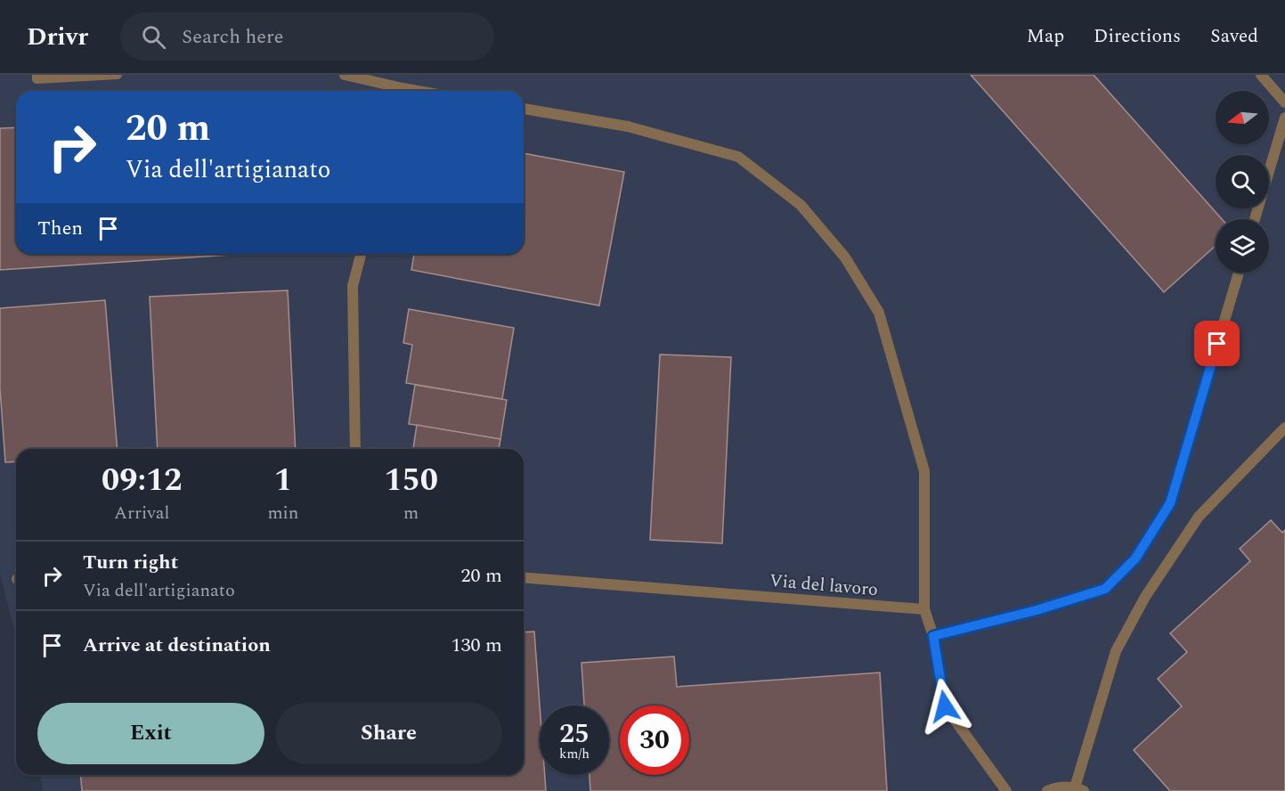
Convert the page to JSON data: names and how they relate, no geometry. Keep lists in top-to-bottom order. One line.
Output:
{"streets":{"street":["Via del lavoro"]},"north":"left","page":{"header":"Drivr","search":"Search here","nav":["Map","Directions","Saved"],"turn":["20 m","Via dell'artigianato"],"then":"Then","eta":["09:12","Arrival","1","min","150","m"],"list":[{"name":"Turn right","note":"Via dell'artigianato","value":"20 m"},{"name":"Arrive at destination","value":"130 m"}],"buttons":["Exit","Share"],"speed":"25 km/h","limit":"30"}}
